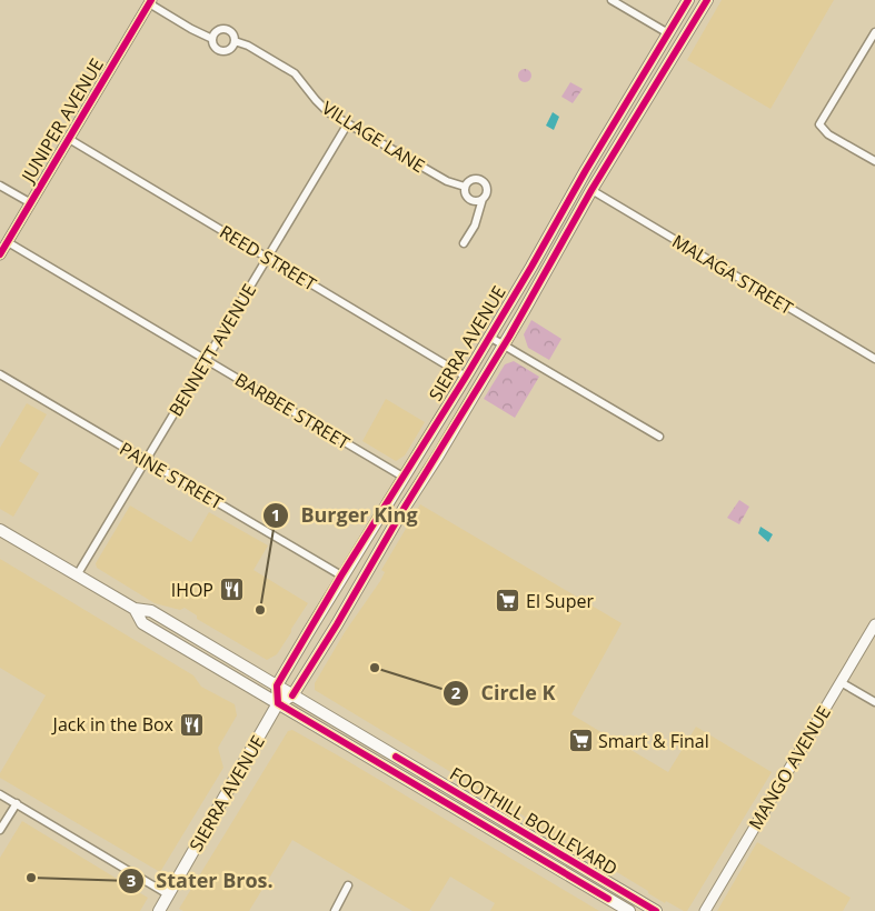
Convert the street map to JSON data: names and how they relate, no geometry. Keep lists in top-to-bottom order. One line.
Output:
{"streets":{"main road":["SIERRA AVENUE","FOOTHILL BOULEVARD"],"street":["JUNIPER AVENUE","VILLAGE LANE","REED STREET","MALAGA STREET","BENNETT AVENUE","BARBEE STREET","PAINE STREET","MANGO AVENUE"]},"crossings":[["JUNIPER AVENUE","REED STREET"],["JUNIPER AVENUE","BARBEE STREET"],["VILLAGE LANE","BENNETT AVENUE"],["REED STREET","SIERRA AVENUE"],["REED STREET","BENNETT AVENUE"],["MALAGA STREET","SIERRA AVENUE"],["SIERRA AVENUE","BARBEE STREET"],["SIERRA AVENUE","PAINE STREET"],["SIERRA AVENUE","FOOTHILL BOULEVARD"],["BENNETT AVENUE","BARBEE STREET"],["BENNETT AVENUE","PAINE STREET"],["BENNETT AVENUE","FOOTHILL BOULEVARD"]],"places":{"restaurant":["IHOP","Jack in the Box"],"supermarket":["El Super","Smart & Final"],"other":["Burger King","Circle K","Stater Bros."]}}
